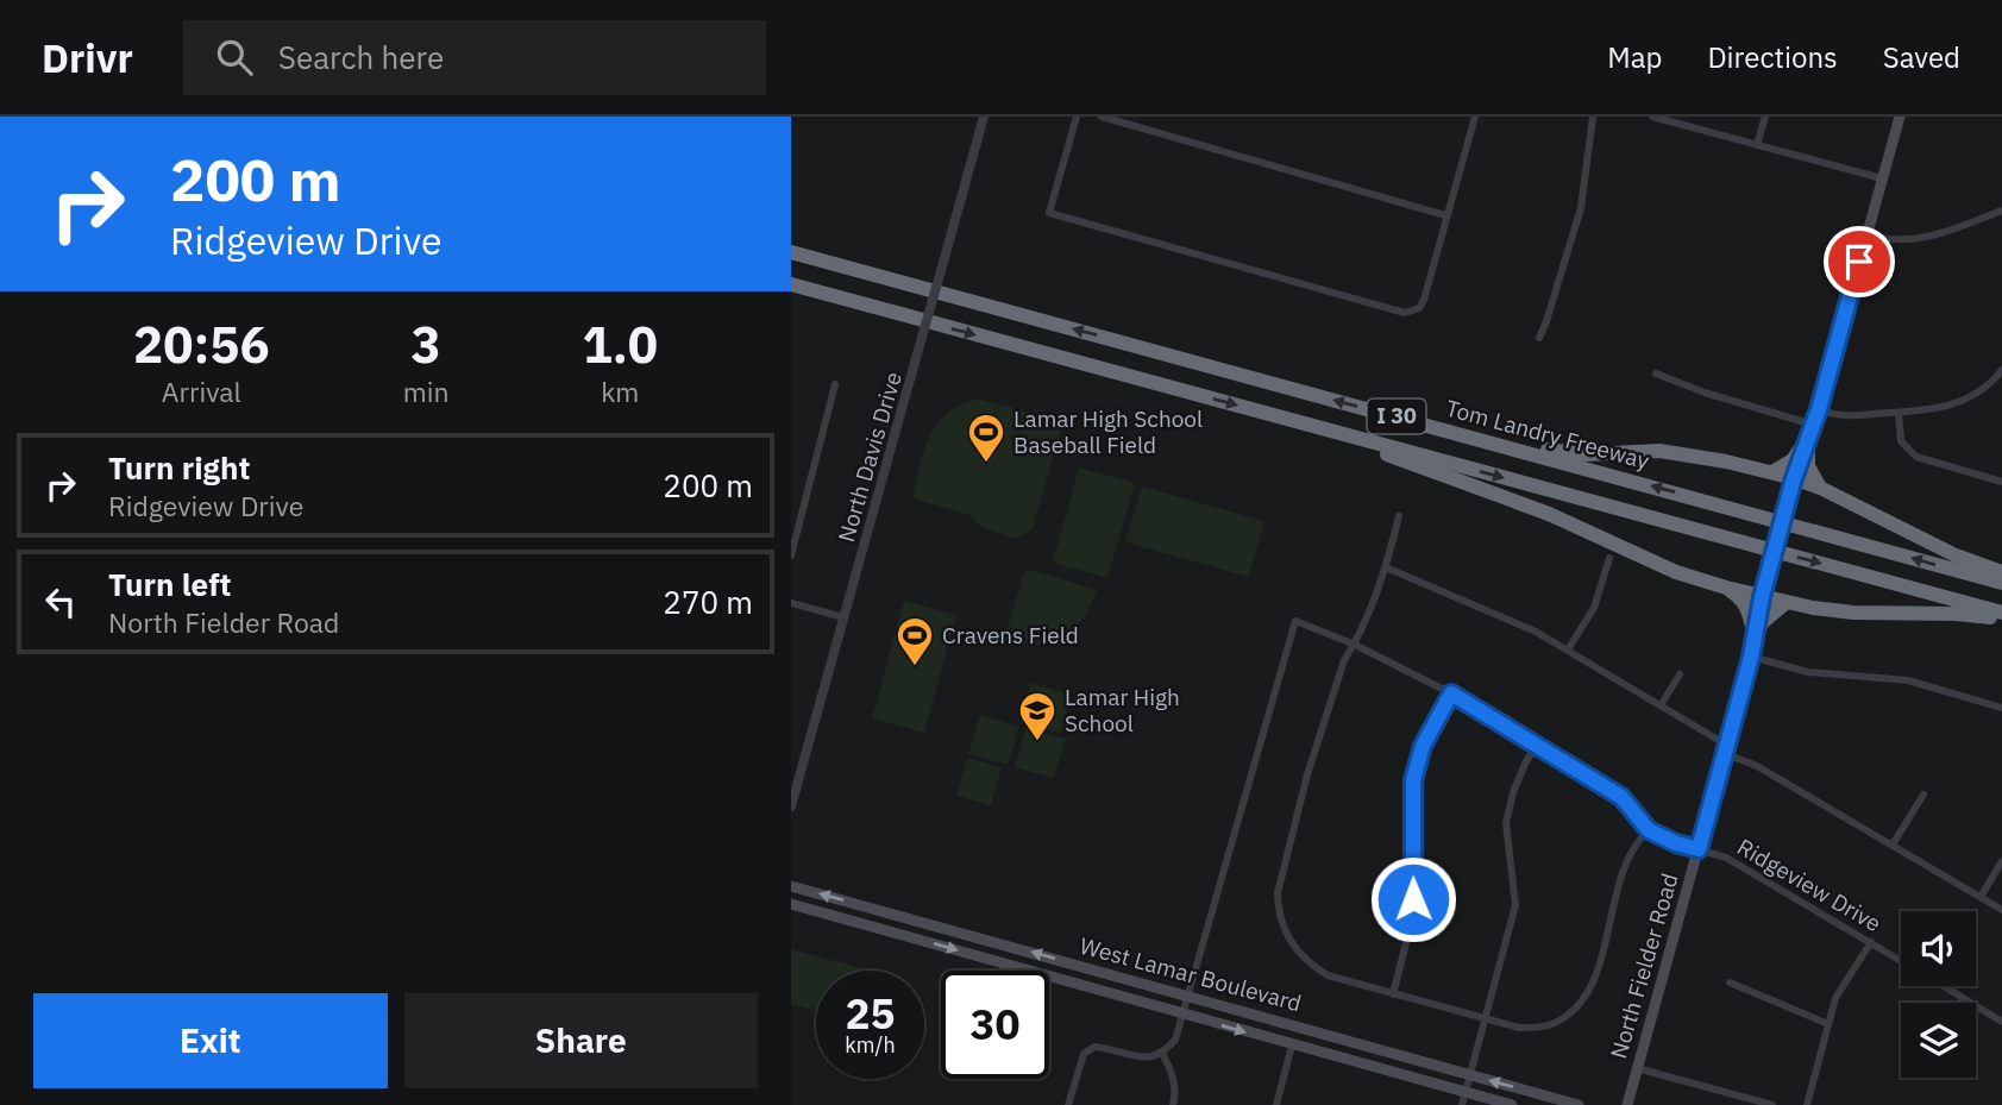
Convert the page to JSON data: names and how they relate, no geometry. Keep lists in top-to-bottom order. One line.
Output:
{"streets":{"highway":["I 30","Tom Landry Freeway"],"main road":["North Fielder Road","West Lamar Boulevard"],"street":["North Davis Drive","Ridgeview Drive"]},"crossings":[["Ridgeview Drive","North Fielder Road"],["Ridgeview Drive","West Lamar Boulevard"]],"places":{"sports":["Lamar High School Baseball Field","Cravens Field"],"school or university":["Lamar High School"]},"page":{"header":"Drivr","search":"Search here","nav":["Map","Directions","Saved"],"turn":["200 m","Ridgeview Drive"],"eta":["20:56","Arrival","3","min","1.0","km"],"list":[{"name":"Turn right","note":"Ridgeview Drive","value":"200 m"},{"name":"Turn left","note":"North Fielder Road","value":"270 m"}],"speed":"25 km/h","limit":"30","buttons":["Exit","Share"]}}
